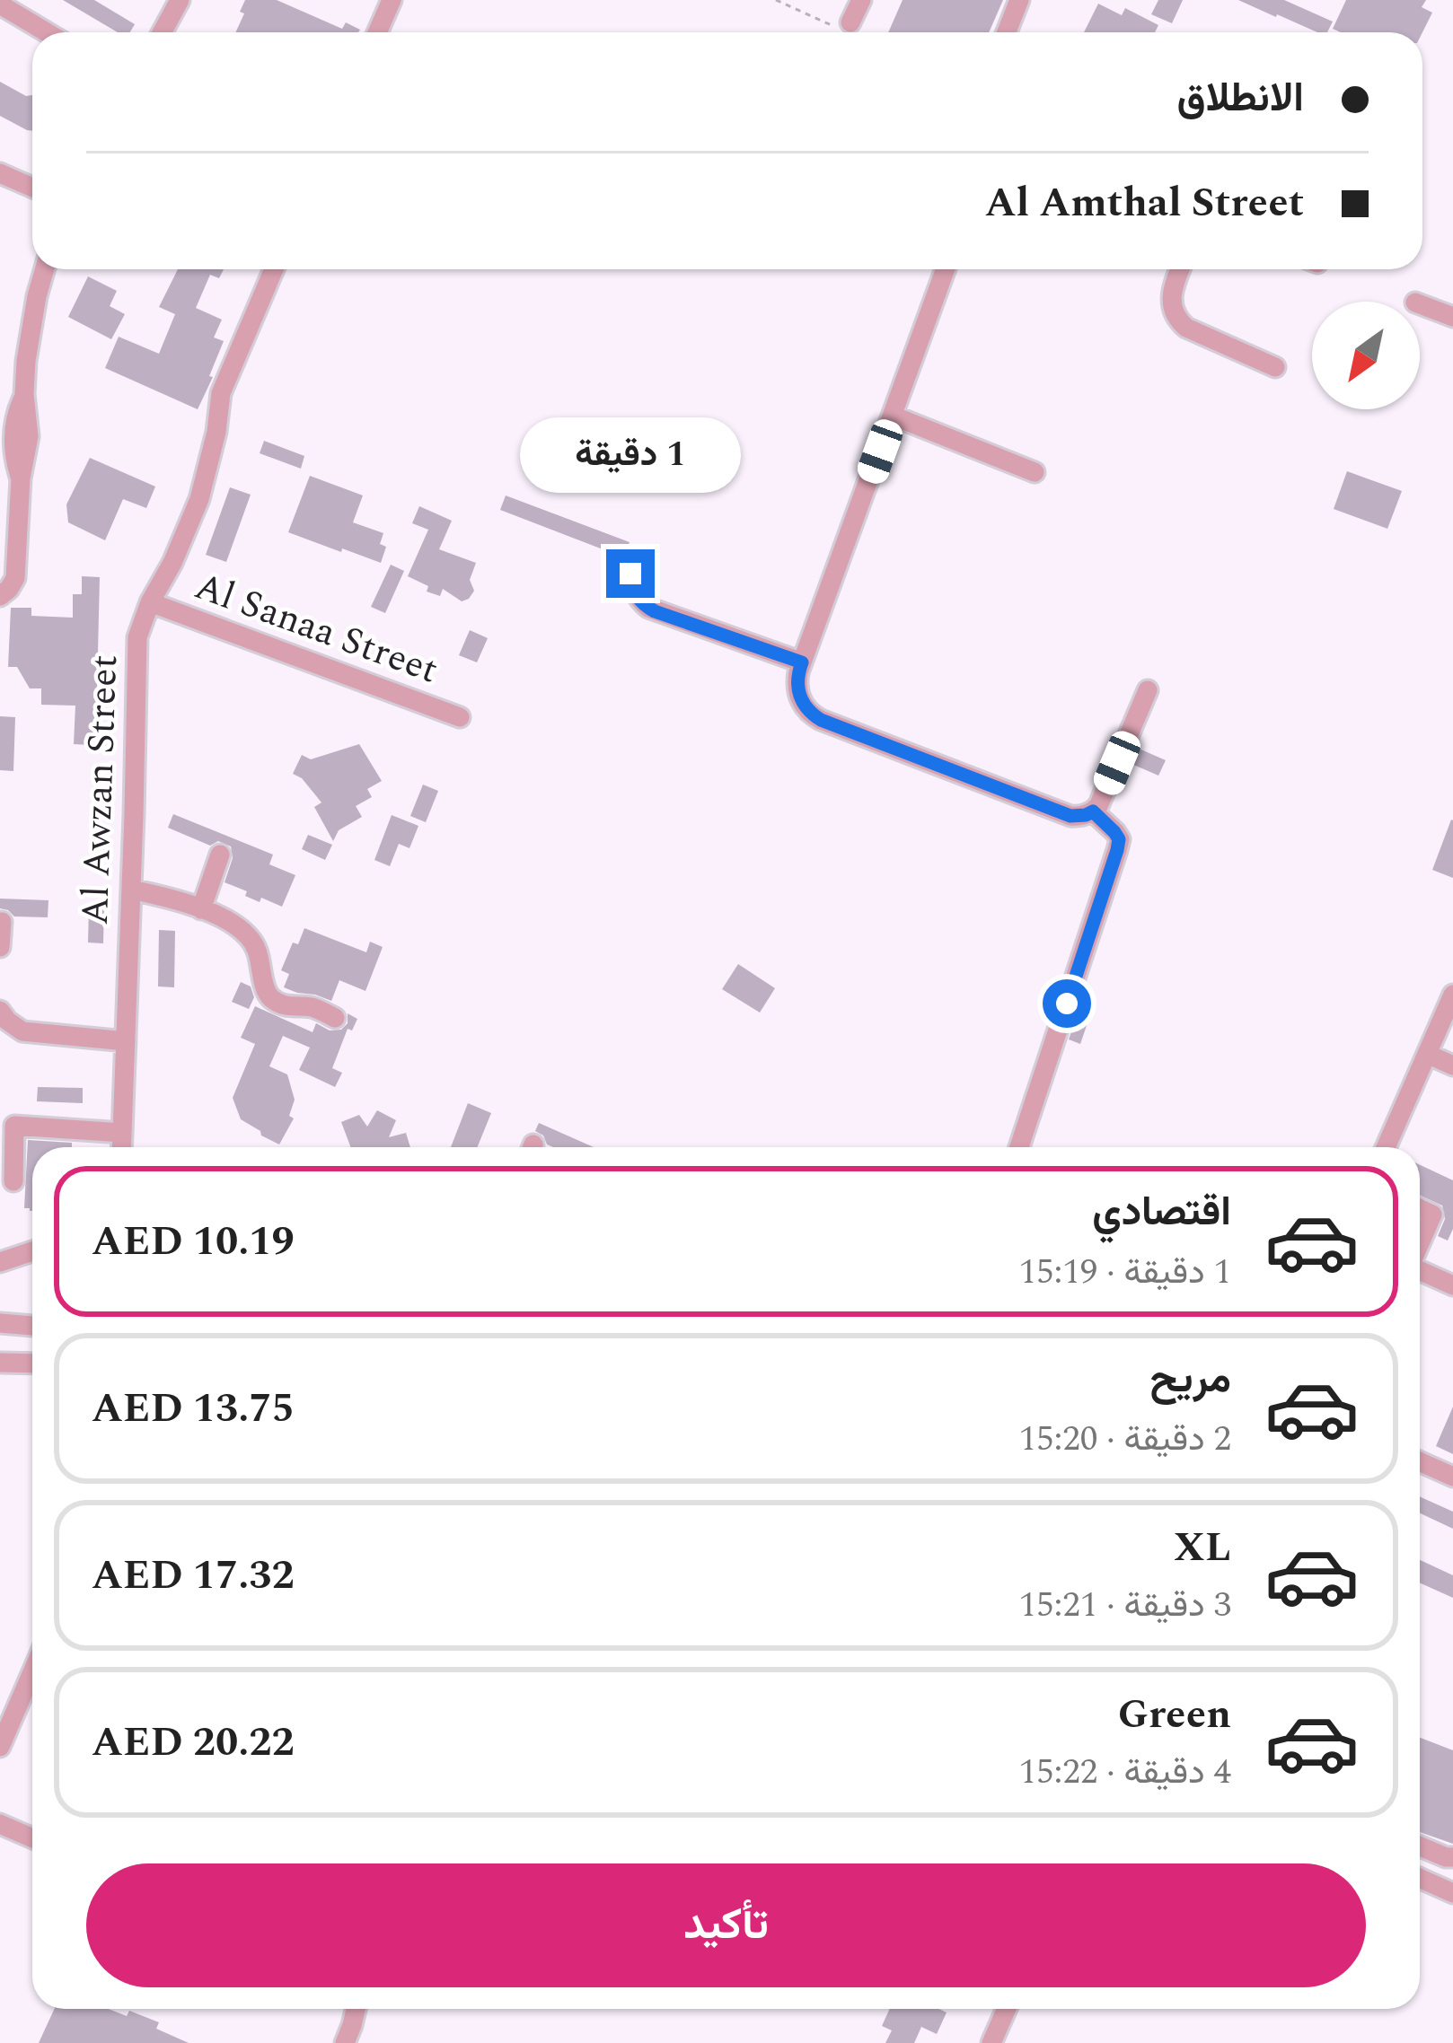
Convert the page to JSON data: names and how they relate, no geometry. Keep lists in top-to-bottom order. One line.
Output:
{"streets":{"street":["Al Sanaa Street","Al Awzan Street"]},"crossings":[["Al Sanaa Street","Al Awzan Street"]],"north":"bottom left","page":{"banner":["الانطلاق","Al Amthal Street"],"bubble":"1 دقيقة","list":[{"name":"اقتصادي","note":"1 دقيقة · 15:19","value":"AED 10.19"},{"name":"مريح","note":"2 دقيقة · 15:20","value":"AED 13.75"},{"name":"XL","note":"3 دقيقة · 15:21","value":"AED 17.32"},{"name":"Green","note":"4 دقيقة · 15:22","value":"AED 20.22"}],"buttons":"تأكيد"}}
